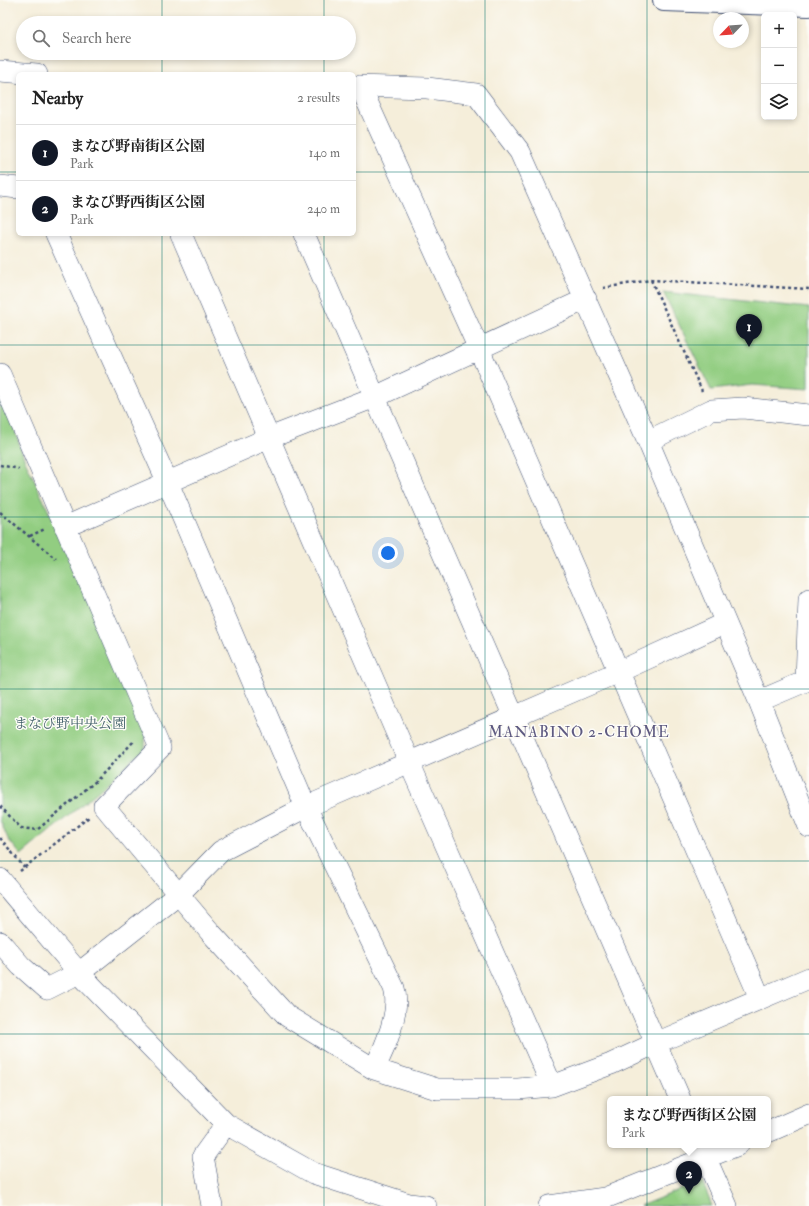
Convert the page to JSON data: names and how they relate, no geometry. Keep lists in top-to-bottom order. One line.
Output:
{"districts":["MANABINO 2-CHOME"],"parks":["まなび野中央公園"],"north":"bottom left","page":{"map_buttons":["+","−"],"search":"Search here","heading":["Nearby","2 results"],"list":[{"mark":"1","name":"まなび野南街区公園","note":"Park","value":"140 m"},{"mark":"2","name":"まなび野西街区公園","note":"Park","value":"240 m"}],"pins":["1","2"],"popup":["まなび野西街区公園","Park"]}}
